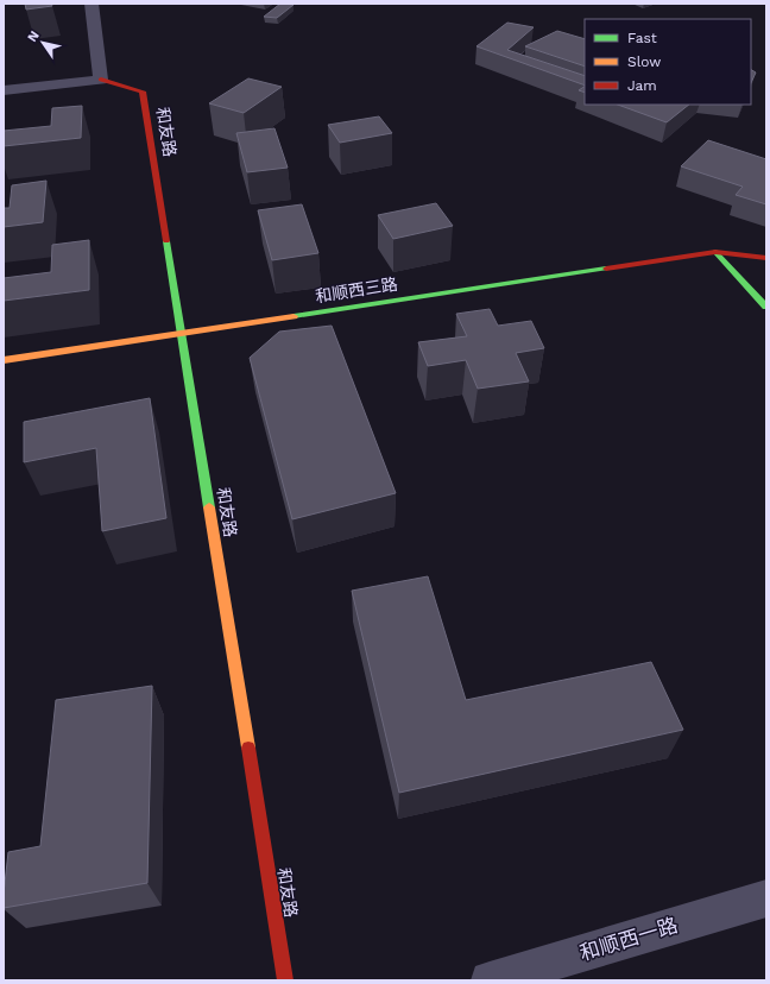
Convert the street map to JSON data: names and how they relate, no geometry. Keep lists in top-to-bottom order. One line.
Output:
{"streets":{"street":["和友路","和顺西三路","和顺西一路"]},"crossings":[["和友路","和顺西三路"]],"legend":["Fast","Slow","Jam"],"north":"top left"}
